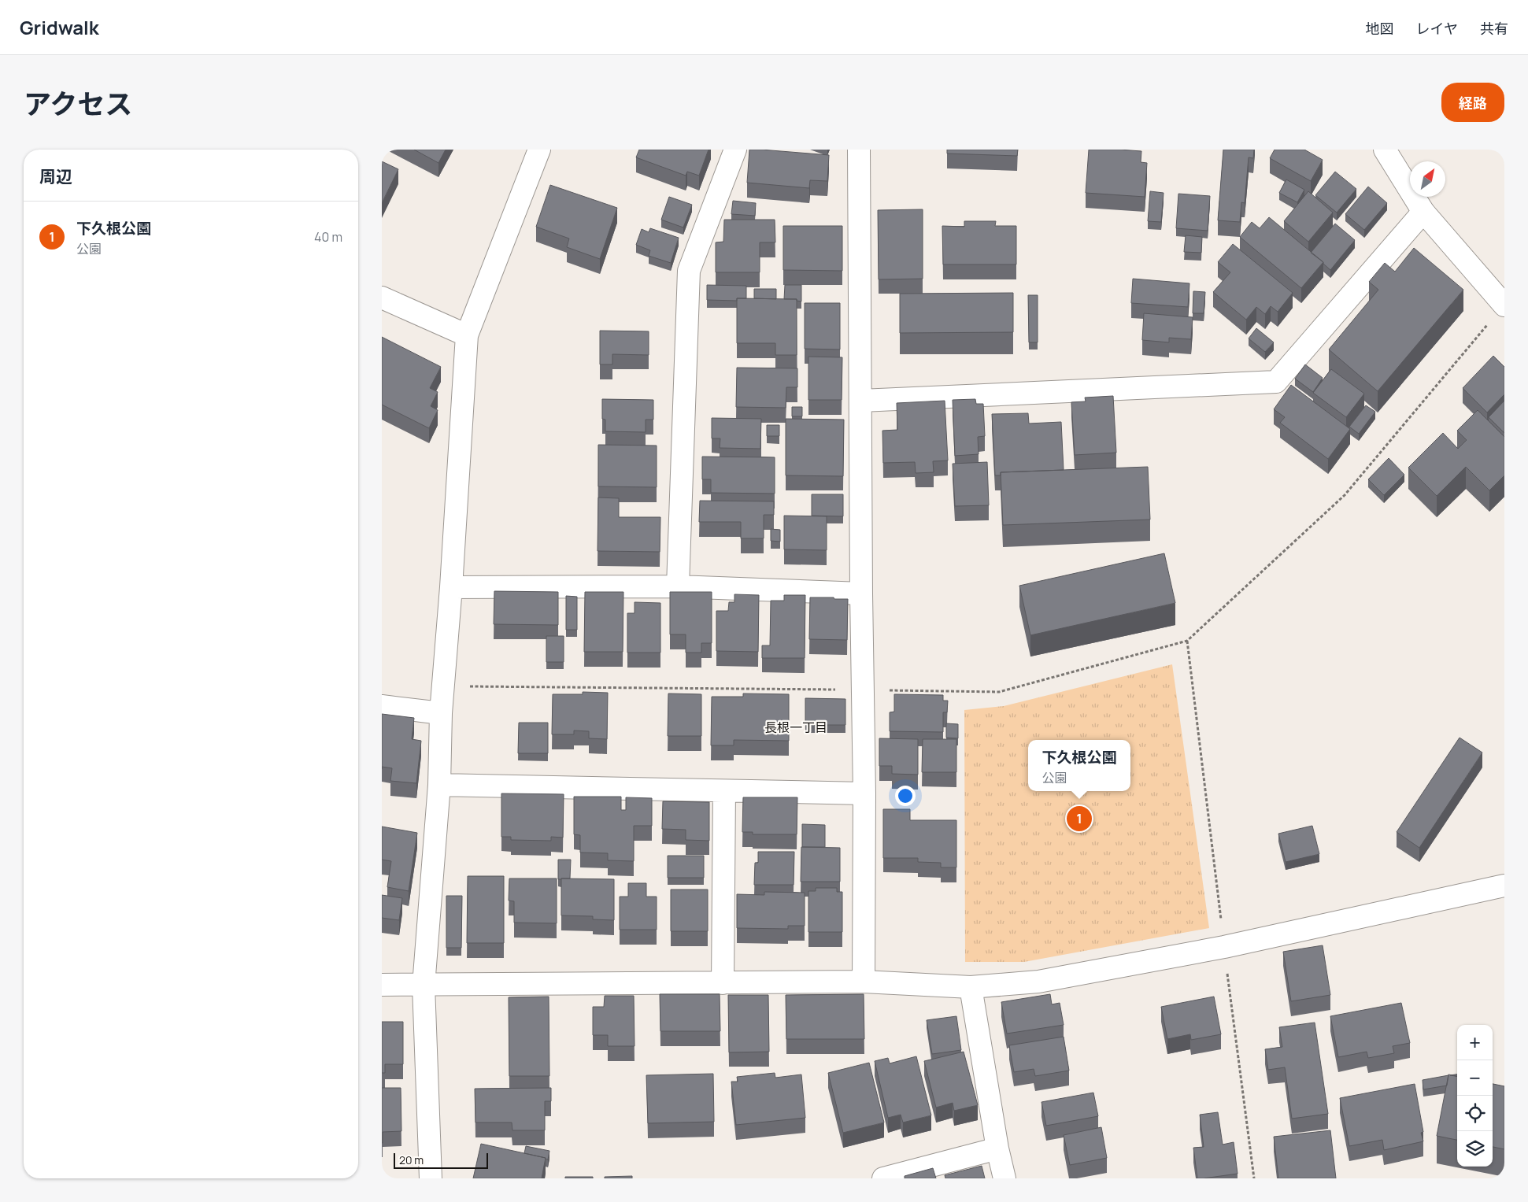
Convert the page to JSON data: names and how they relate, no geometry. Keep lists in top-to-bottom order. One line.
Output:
{"districts":["長根一丁目"],"scale_bar":"20 m","north":"top right","page":{"header":"Gridwalk","nav":["地図","レイヤ","共有"],"title":"アクセス","buttons":"経路","heading":"周辺","list":[{"mark":"1","name":"下久根公園","note":"公園","value":"40 m"}],"popup":["下久根公園","公園"],"pins":"1","map_buttons":["+","−"],"scale":"20 m"}}
